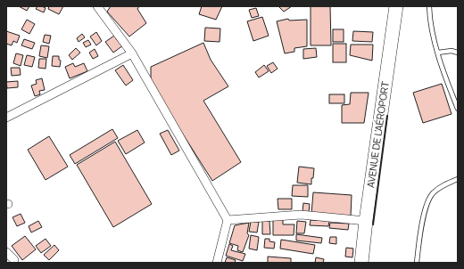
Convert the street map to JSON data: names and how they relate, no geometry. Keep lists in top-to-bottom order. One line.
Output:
{"streets":{"highway":["AVENUE DE L'AÉROPORT"]}}
